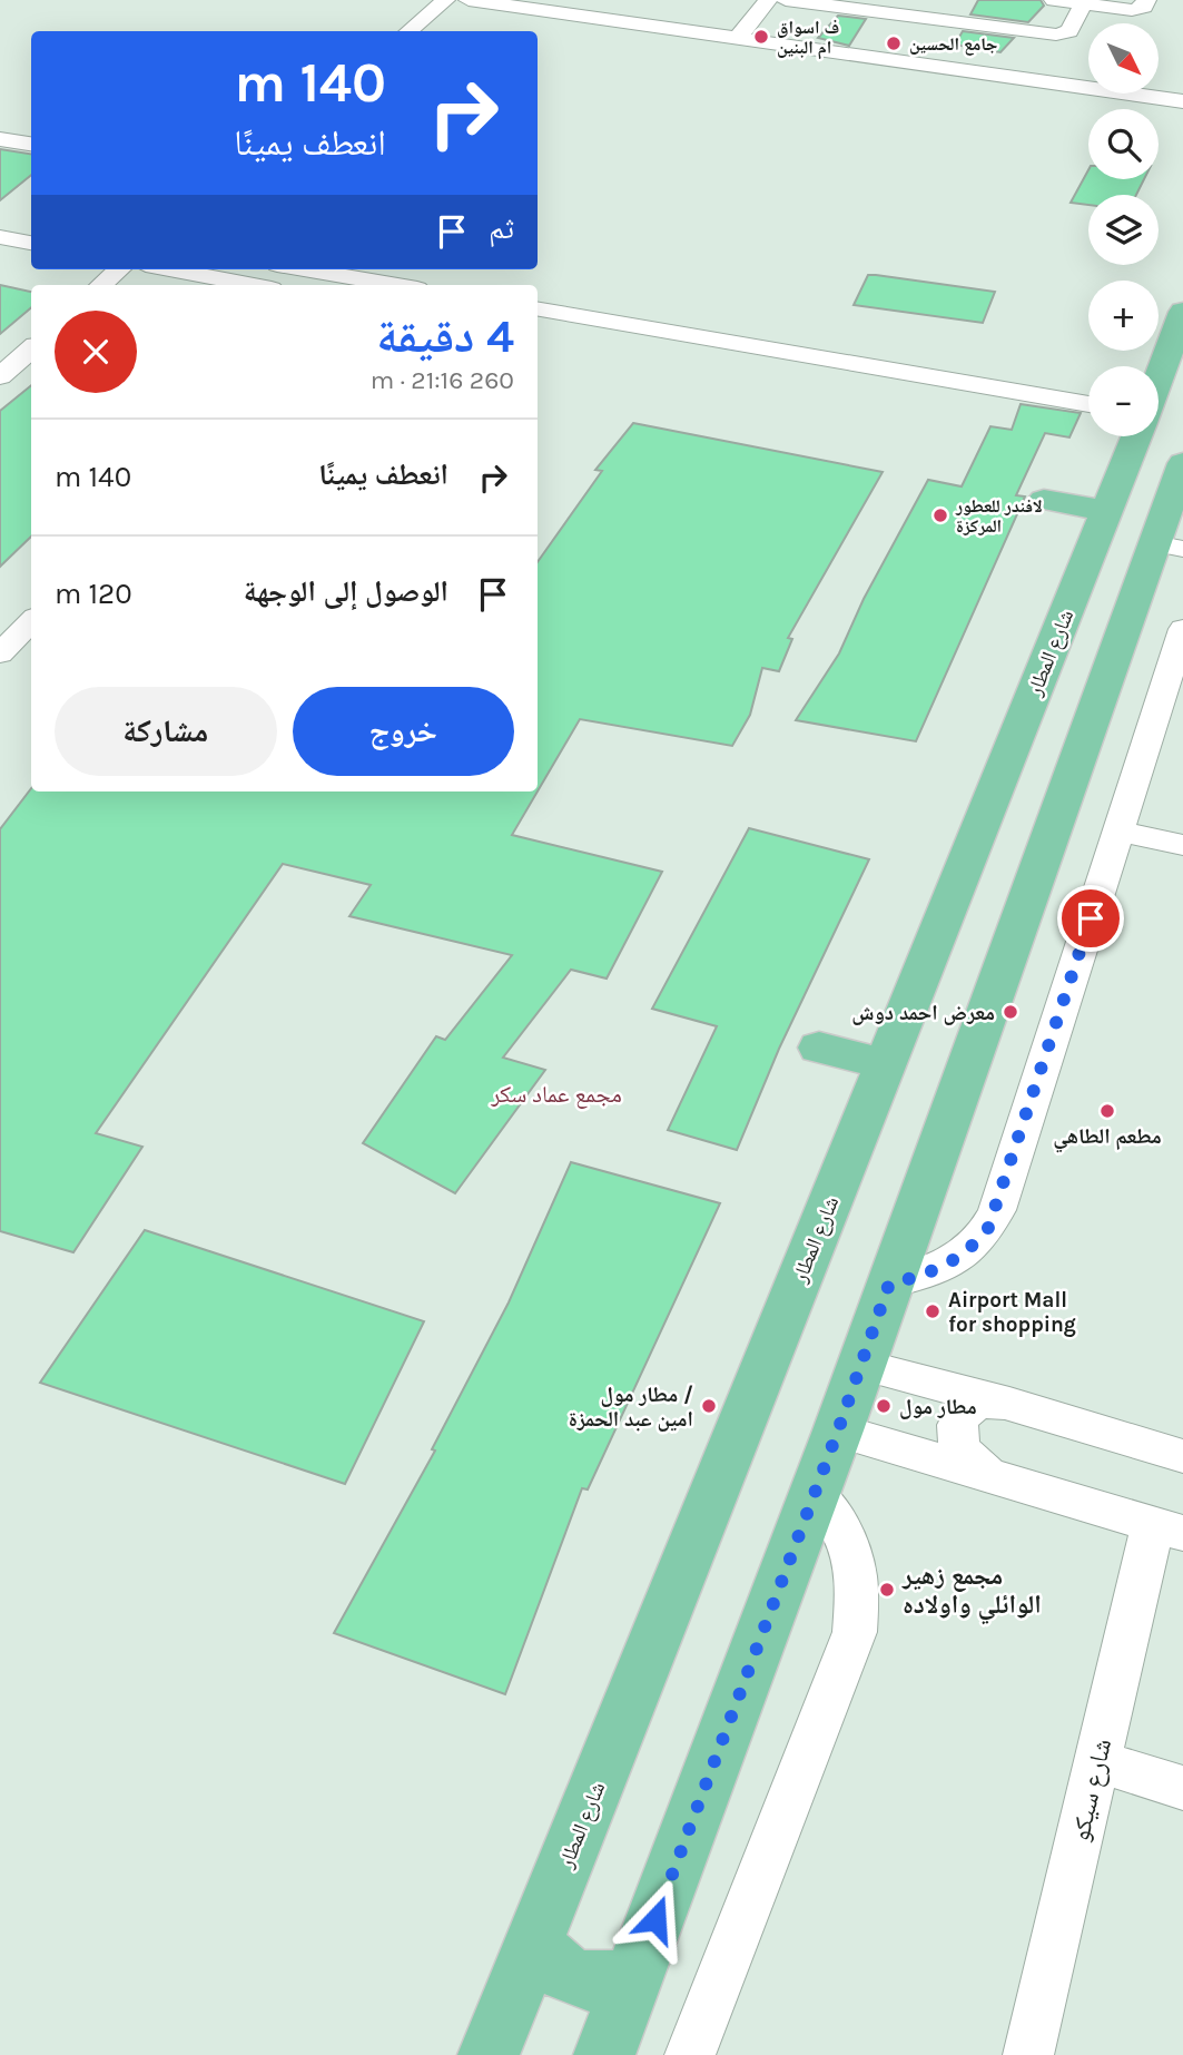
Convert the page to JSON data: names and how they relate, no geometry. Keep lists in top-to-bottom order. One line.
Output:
{"streets":{"main road":["شارع المطار"],"street":["شارع سيكو"]},"districts":["مجمع عماد سكر"],"places":["ف اسواق ام البنين","جامع الحسين","لافندر للعطور المركزة","معرض احمد دوش","مطعم الطاهي","Airport Mall for shopping","مطار مول / امين عبد الحمزة","مطار مول","مجمع زهير الوائلي واولاده"],"north":"bottom right","page":{"map_buttons":["+","−"],"turn":["140 m","انعطف يمينًا"],"then":"ثم","heading":["4 دقيقة","260 m · 21:16"],"list":[{"name":"انعطف يمينًا","value":"140 m"},{"name":"الوصول إلى الوجهة","value":"120 m"}],"buttons":["خروج","مشاركة"]}}
